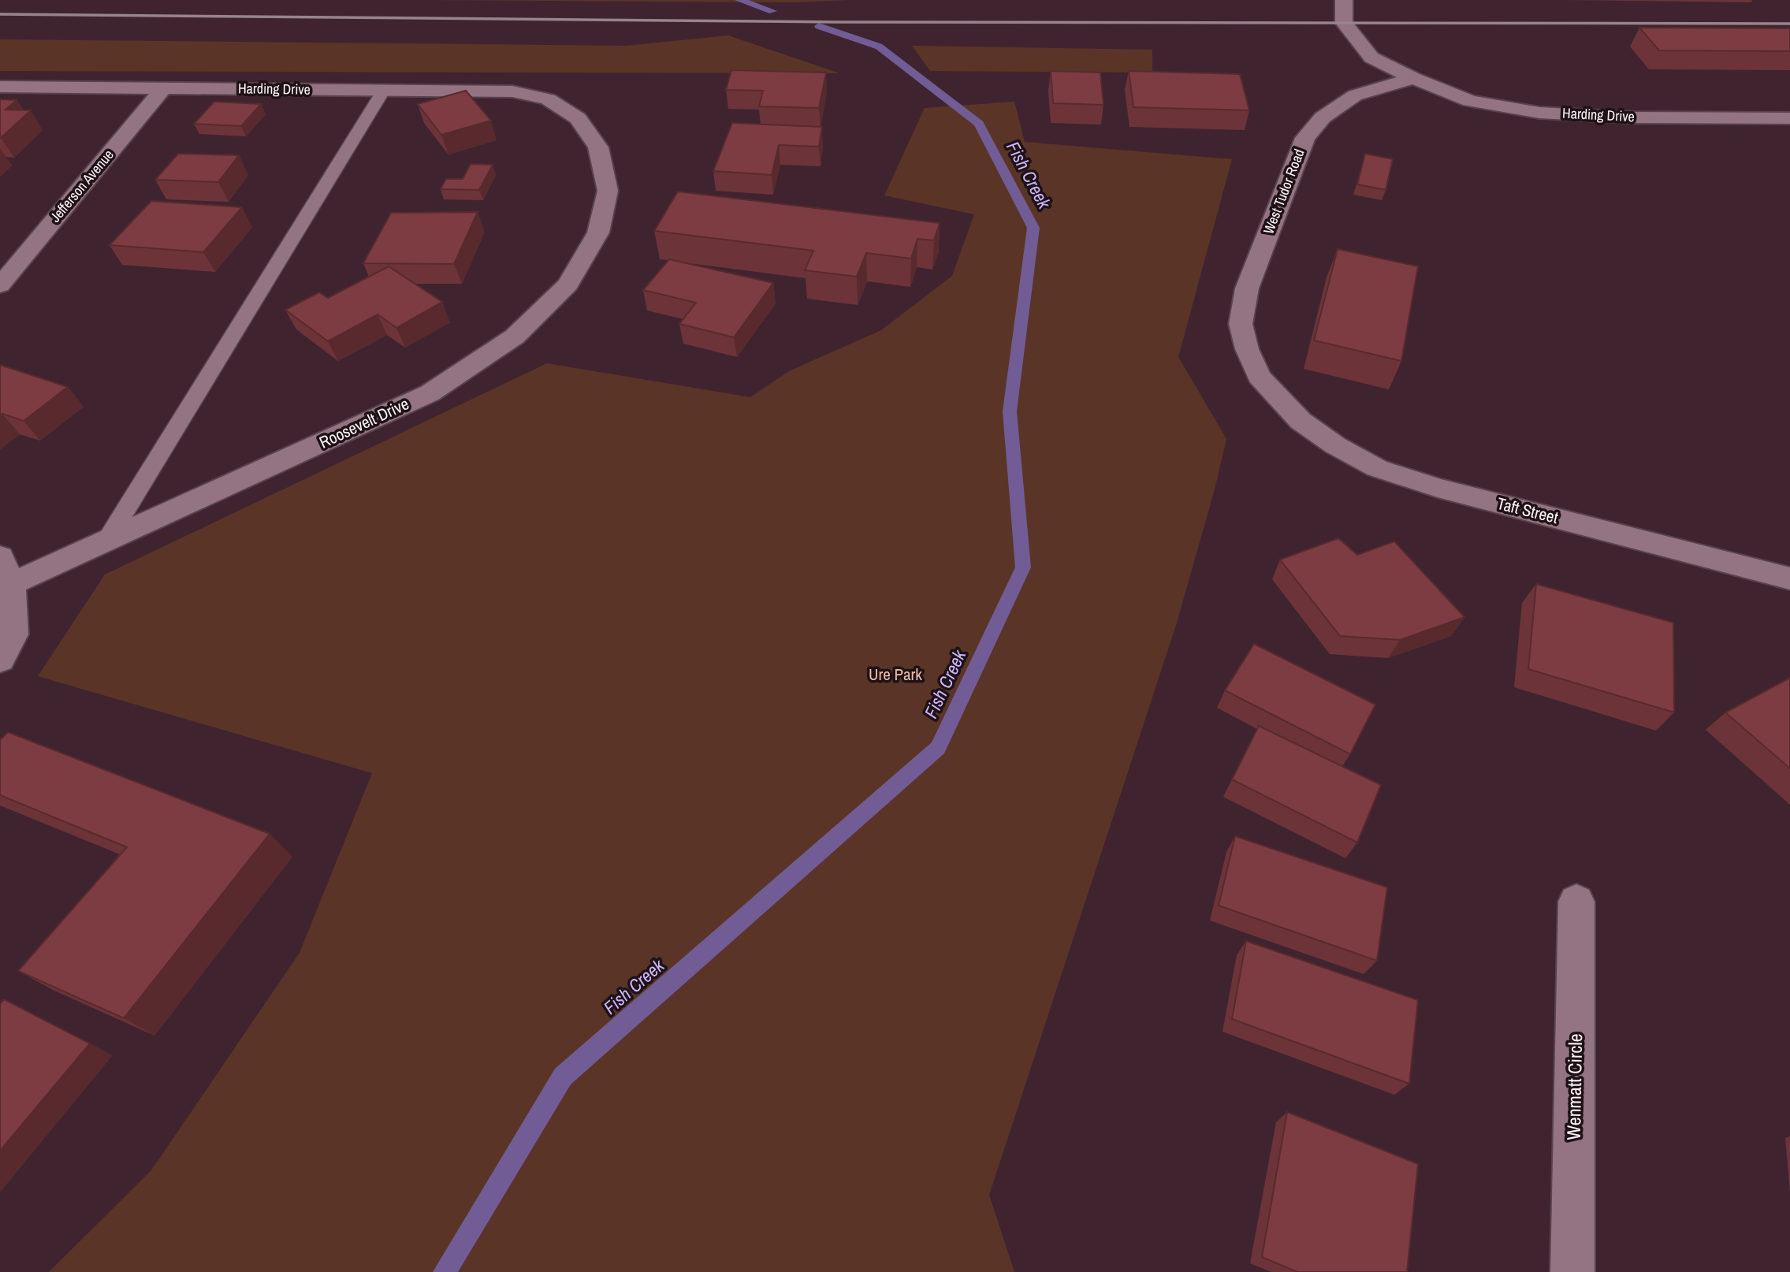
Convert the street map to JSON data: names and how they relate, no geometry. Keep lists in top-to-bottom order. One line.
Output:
{"streets":{"street":["Harding Drive","Jefferson Avenue","West Tudor Road","Roosevelt Drive","Taft Street","Wenmatt Circle"]},"crossings":[["Harding Drive","Jefferson Avenue"],["Harding Drive","West Tudor Road"],["Harding Drive","Roosevelt Drive"],["West Tudor Road","Taft Street"]],"water":["Fish Creek"],"parks":["Ure Park"]}
